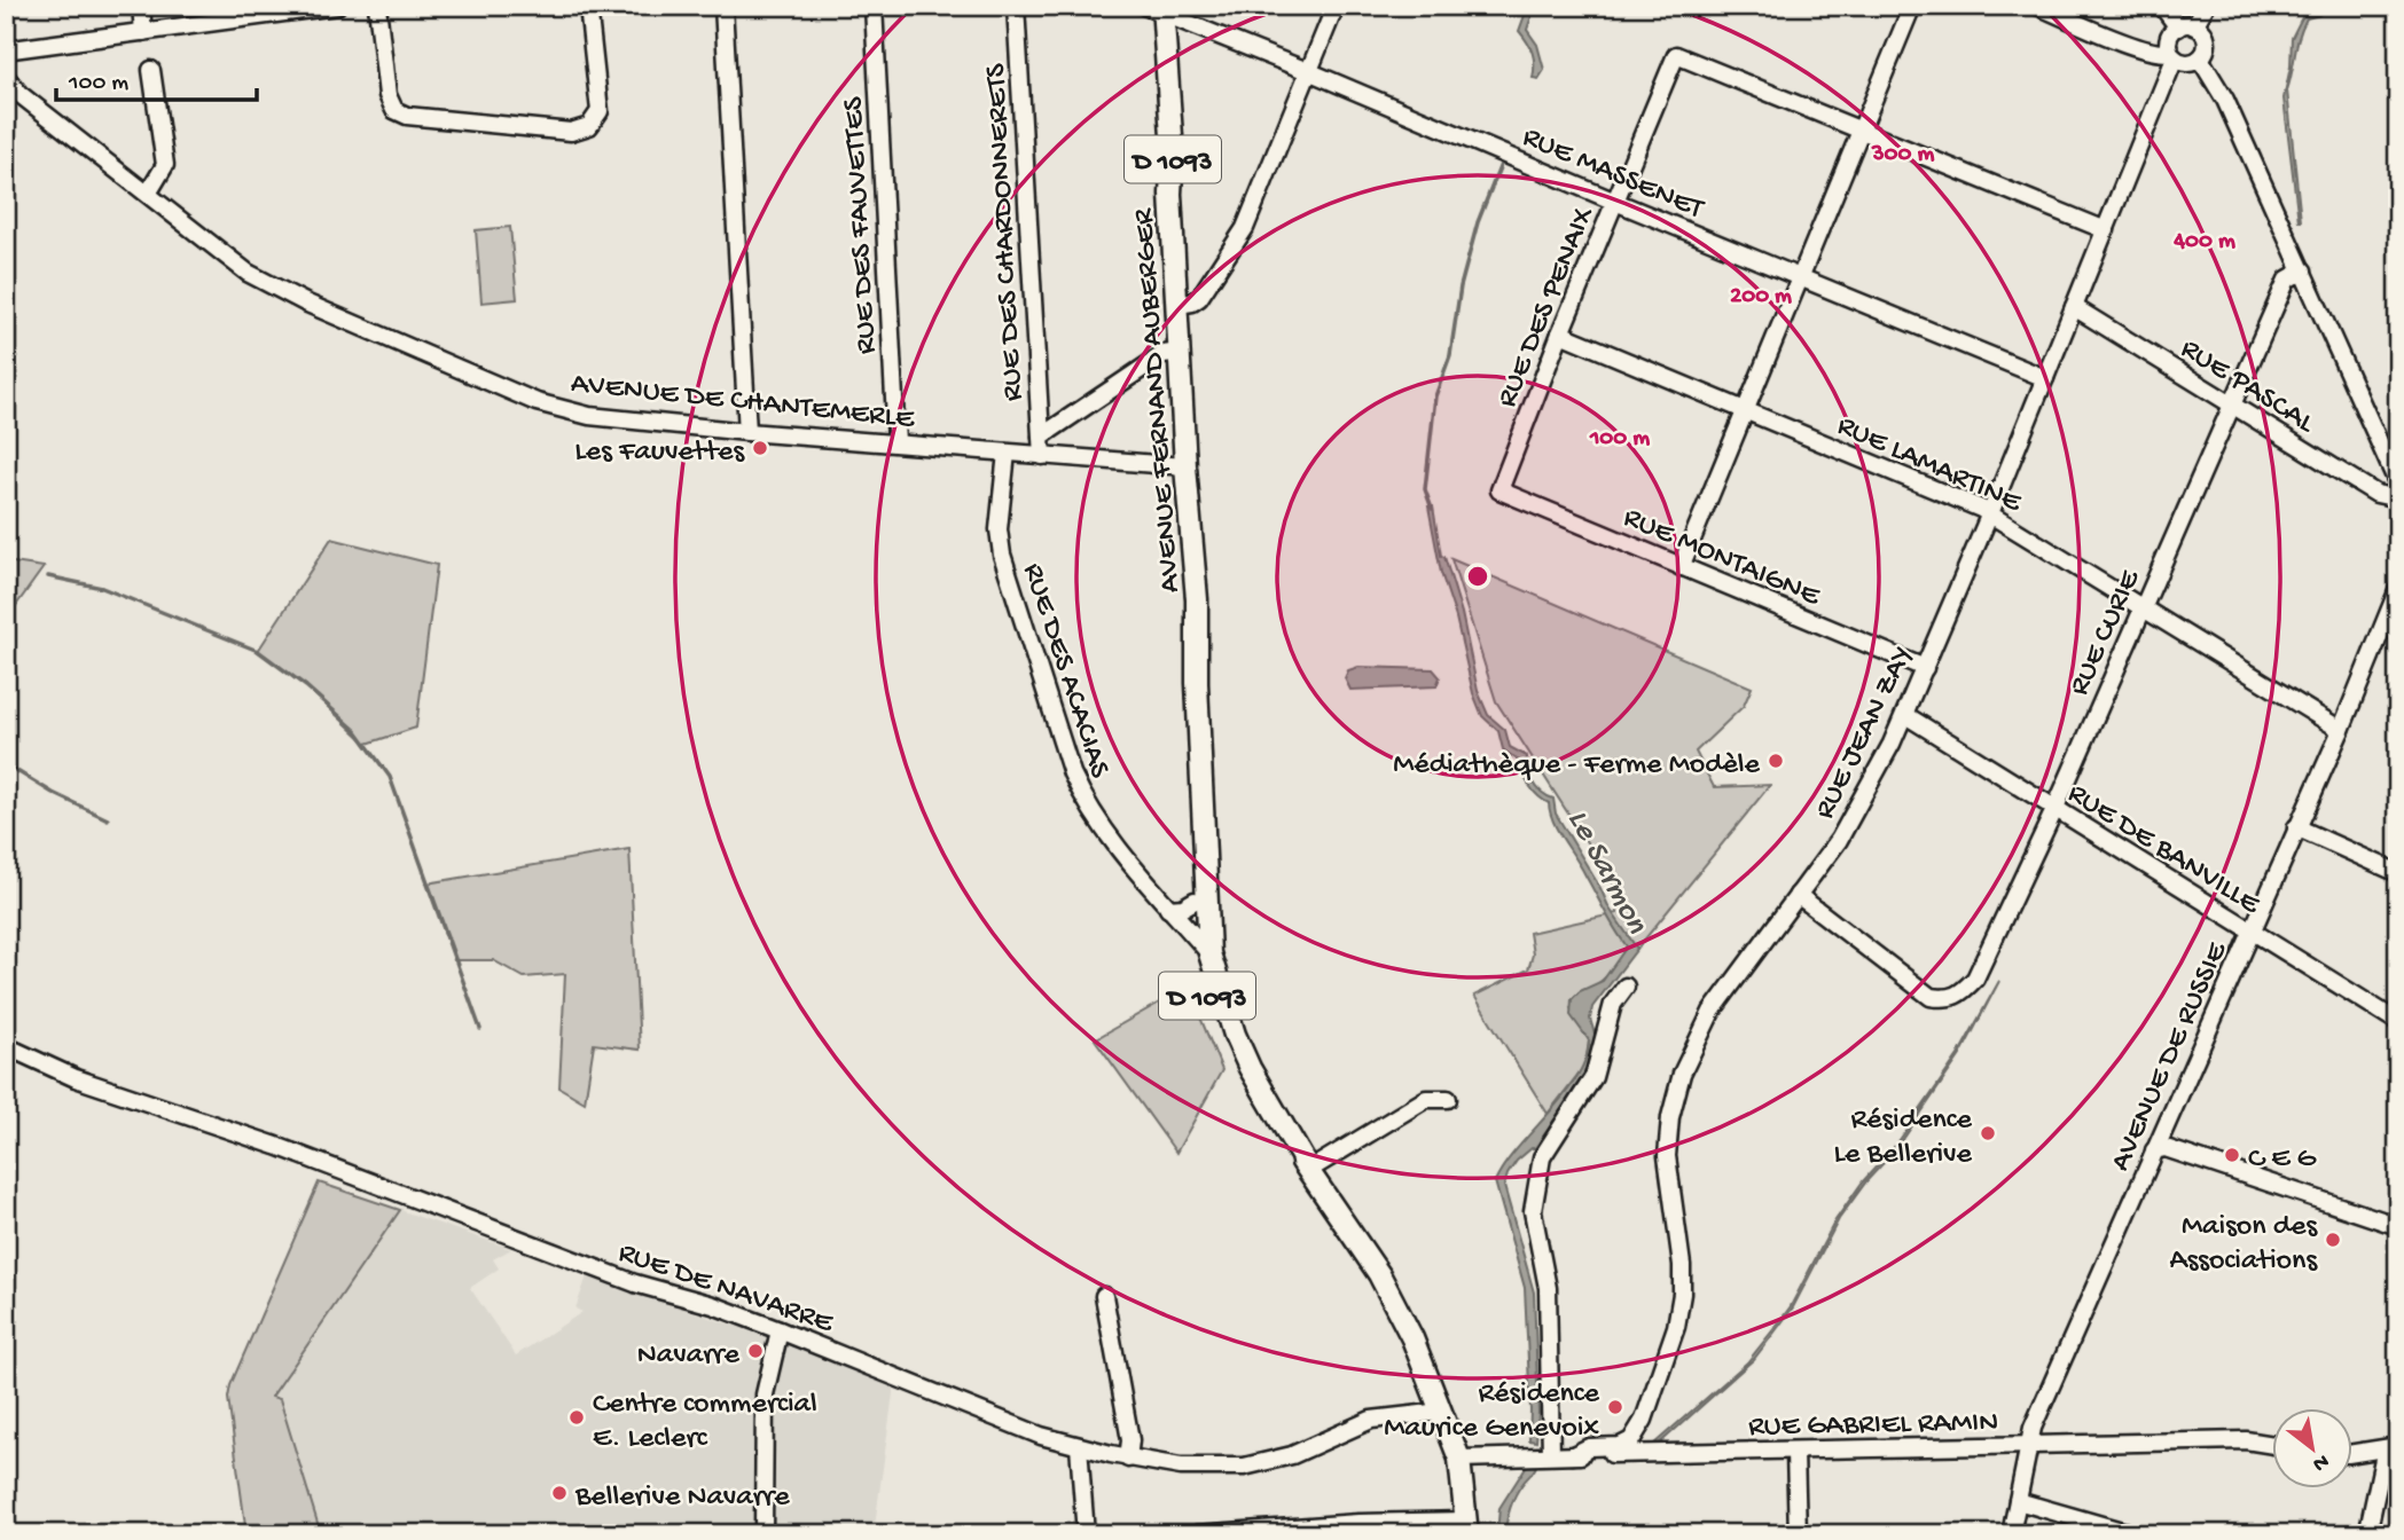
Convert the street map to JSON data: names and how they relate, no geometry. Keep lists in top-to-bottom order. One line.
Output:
{"streets":{"main road":["D 1093","AVENUE FERNAND AUBERGER"],"street":["RUE MASSENET","RUE DES FAUVETTES","RUE DES CHARDONNERETS","RUE DES PENAIX","RUE PASCAL","AVENUE DE CHANTEMERLE","RUE LAMARTINE","RUE MONTAIGNE","RUE CURIE","RUE DES ACACIAS","RUE JEAN ZAY","RUE DE BANVILLE","AVENUE DE RUSSIE","RUE DE NAVARRE","RUE GABRIEL RAMIN"]},"crossings":[["D 1093","AVENUE FERNAND AUBERGER"],["D 1093","RUE DE NAVARRE"],["D 1093","RUE GABRIEL RAMIN"],["RUE MASSENET","RUE DES PENAIX"],["RUE MASSENET","AVENUE FERNAND AUBERGER"],["RUE MASSENET","RUE JEAN ZAY"],["RUE DES FAUVETTES","AVENUE DE CHANTEMERLE"],["RUE DES CHARDONNERETS","AVENUE DE CHANTEMERLE"],["RUE DES PENAIX","RUE LAMARTINE"],["RUE DES PENAIX","RUE MONTAIGNE"],["RUE PASCAL","RUE CURIE"],["RUE PASCAL","RUE JEAN ZAY"],["AVENUE DE CHANTEMERLE","AVENUE FERNAND AUBERGER"],["AVENUE DE CHANTEMERLE","RUE DES ACACIAS"],["AVENUE FERNAND AUBERGER","RUE DES ACACIAS"],["AVENUE FERNAND AUBERGER","RUE DE NAVARRE"],["RUE LAMARTINE","RUE CURIE"],["RUE LAMARTINE","RUE JEAN ZAY"],["RUE LAMARTINE","AVENUE DE RUSSIE"],["RUE MONTAIGNE","RUE JEAN ZAY"],["RUE CURIE","RUE JEAN ZAY"],["RUE CURIE","RUE DE BANVILLE"],["RUE JEAN ZAY","RUE DE BANVILLE"],["RUE JEAN ZAY","RUE GABRIEL RAMIN"],["RUE DE BANVILLE","AVENUE DE RUSSIE"],["AVENUE DE RUSSIE","RUE GABRIEL RAMIN"]],"water":["Le Sarmon"],"places":["Les Fauvettes","Médiathèque - Ferme Modèle","Résidence Le Bellerive","C E G","Maison des Associations","Navarre","Résidence Maurice Genevoix","Centre commercial E. Leclerc","Bellerive Navarre"],"scale_bar":"100 m","north":"bottom right","rings":["300 m","400 m","200 m","100 m"]}
